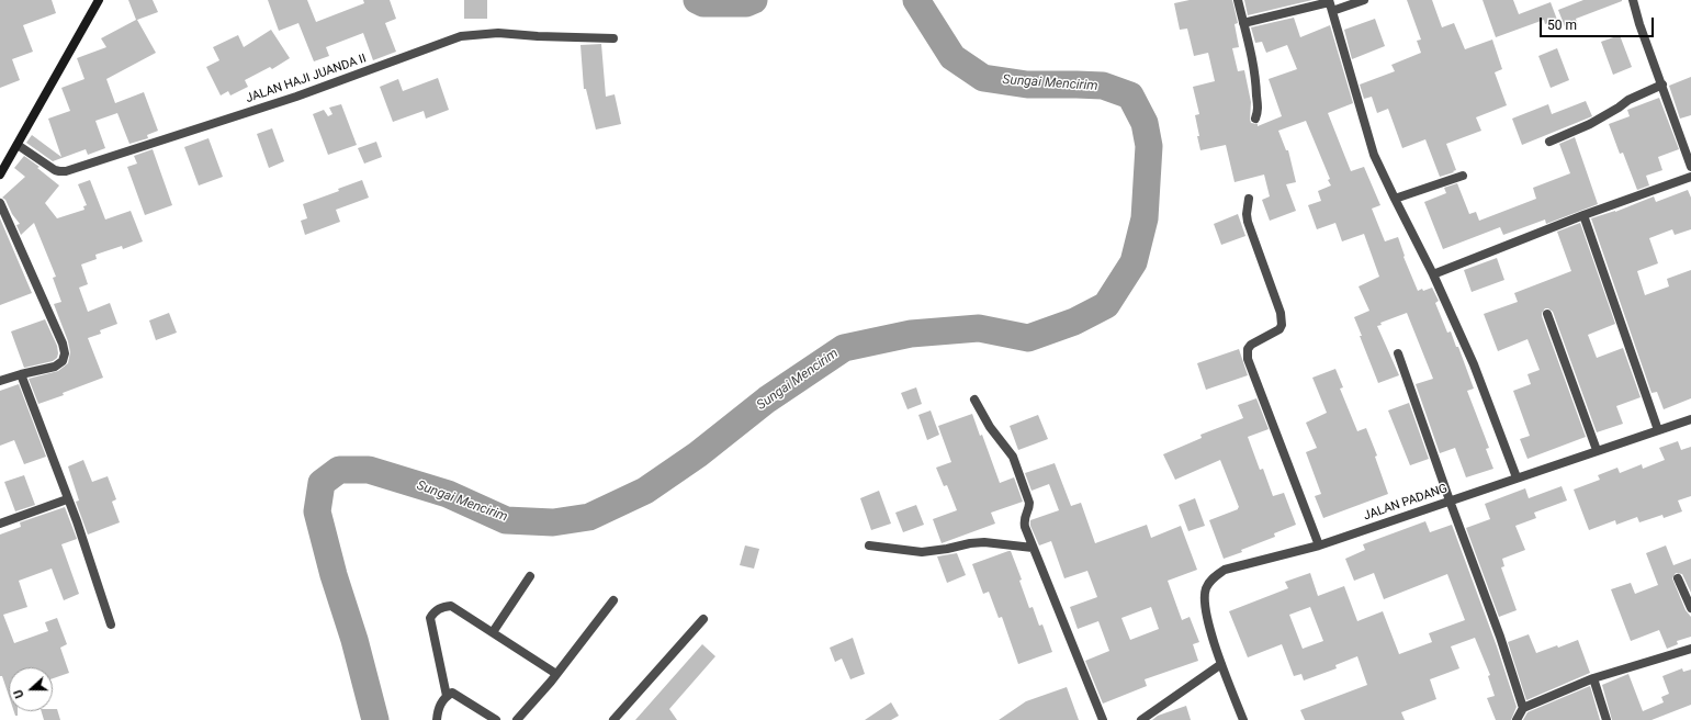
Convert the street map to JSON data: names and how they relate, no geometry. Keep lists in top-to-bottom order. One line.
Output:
{"streets":{"street":["JALAN HAJI JUANDA II","JALAN PADANG"]},"water":["Sungai Mencirim"],"scale_bar":"50 m","north":"left"}
